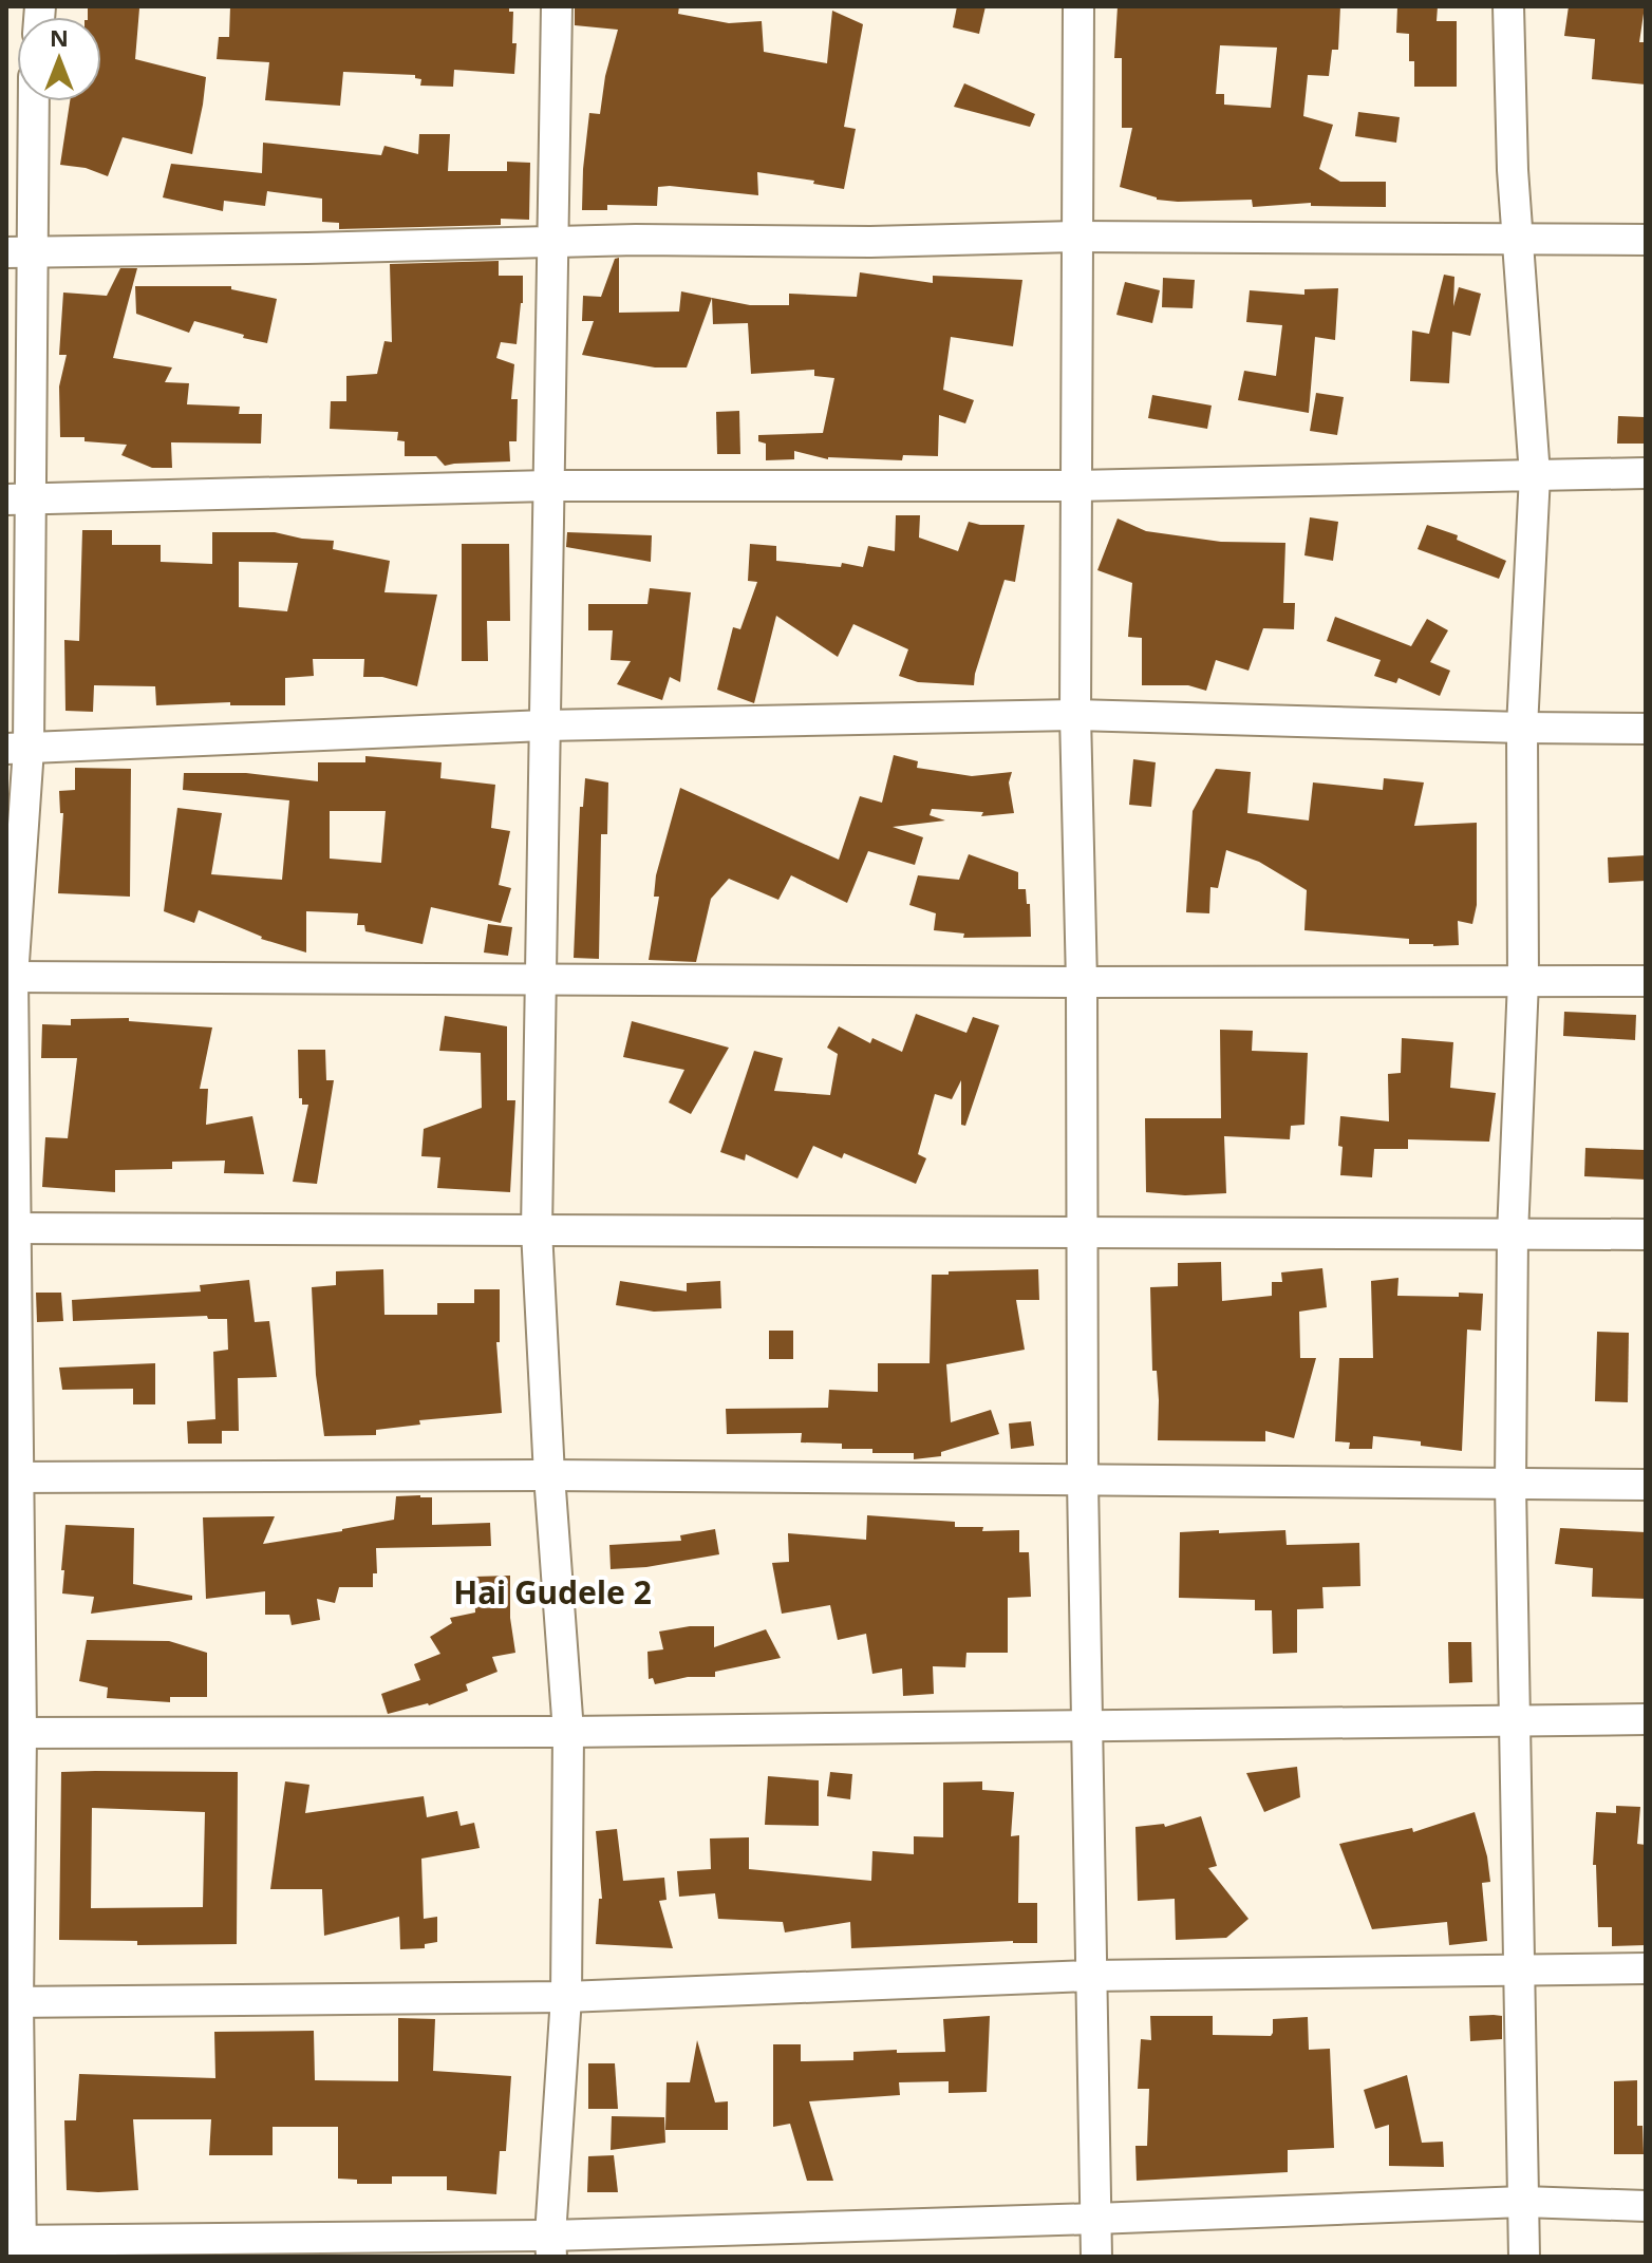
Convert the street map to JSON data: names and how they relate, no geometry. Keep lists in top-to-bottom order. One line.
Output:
{"districts":["Hai Gudele 2"],"north":"top"}
